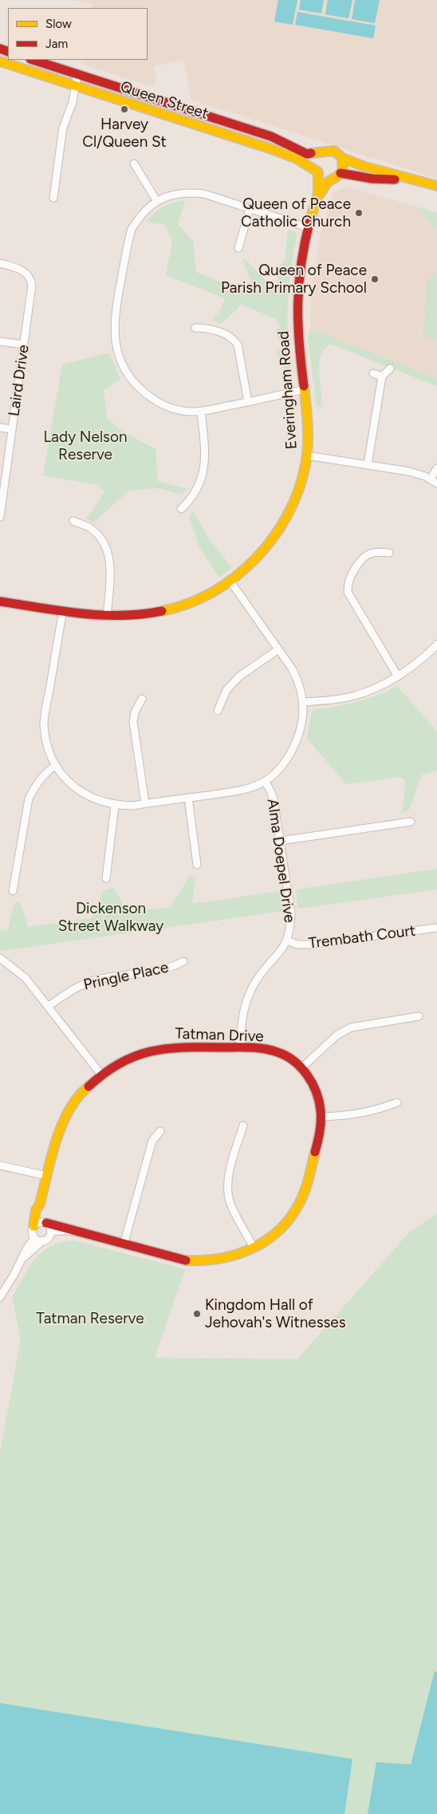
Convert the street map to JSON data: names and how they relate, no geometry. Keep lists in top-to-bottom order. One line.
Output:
{"streets":{"street":["Queen Street","Laird Drive","Everingham Road","Alma Doepel Drive","Trembath Court","Pringle Place","Tatman Drive"]},"crossings":[["Queen Street","Everingham Road"],["Alma Doepel Drive","Trembath Court"],["Alma Doepel Drive","Tatman Drive"]],"parks":["Lady Nelson Reserve","Dickenson Street Walkway","Tatman Reserve"],"places":["Harvey Cl/Queen St","Queen of Peace Catholic Church","Queen of Peace Parish Primary School","Kingdom Hall of Jehovah's Witnesses"],"legend":["Slow","Jam"]}
